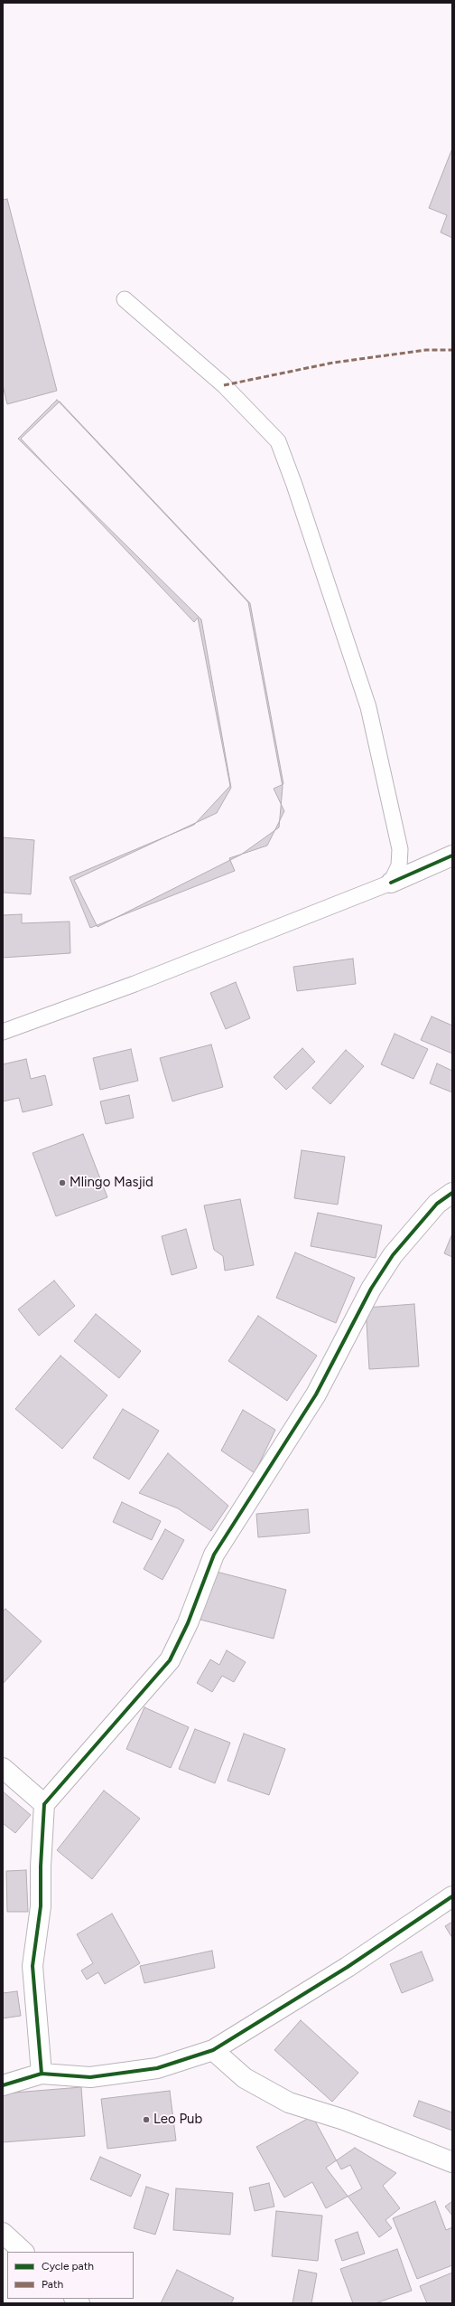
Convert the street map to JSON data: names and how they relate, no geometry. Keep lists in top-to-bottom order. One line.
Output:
{"places":["Mlingo Masjid","Leo Pub"],"legend":["Cycle path","Path"]}
